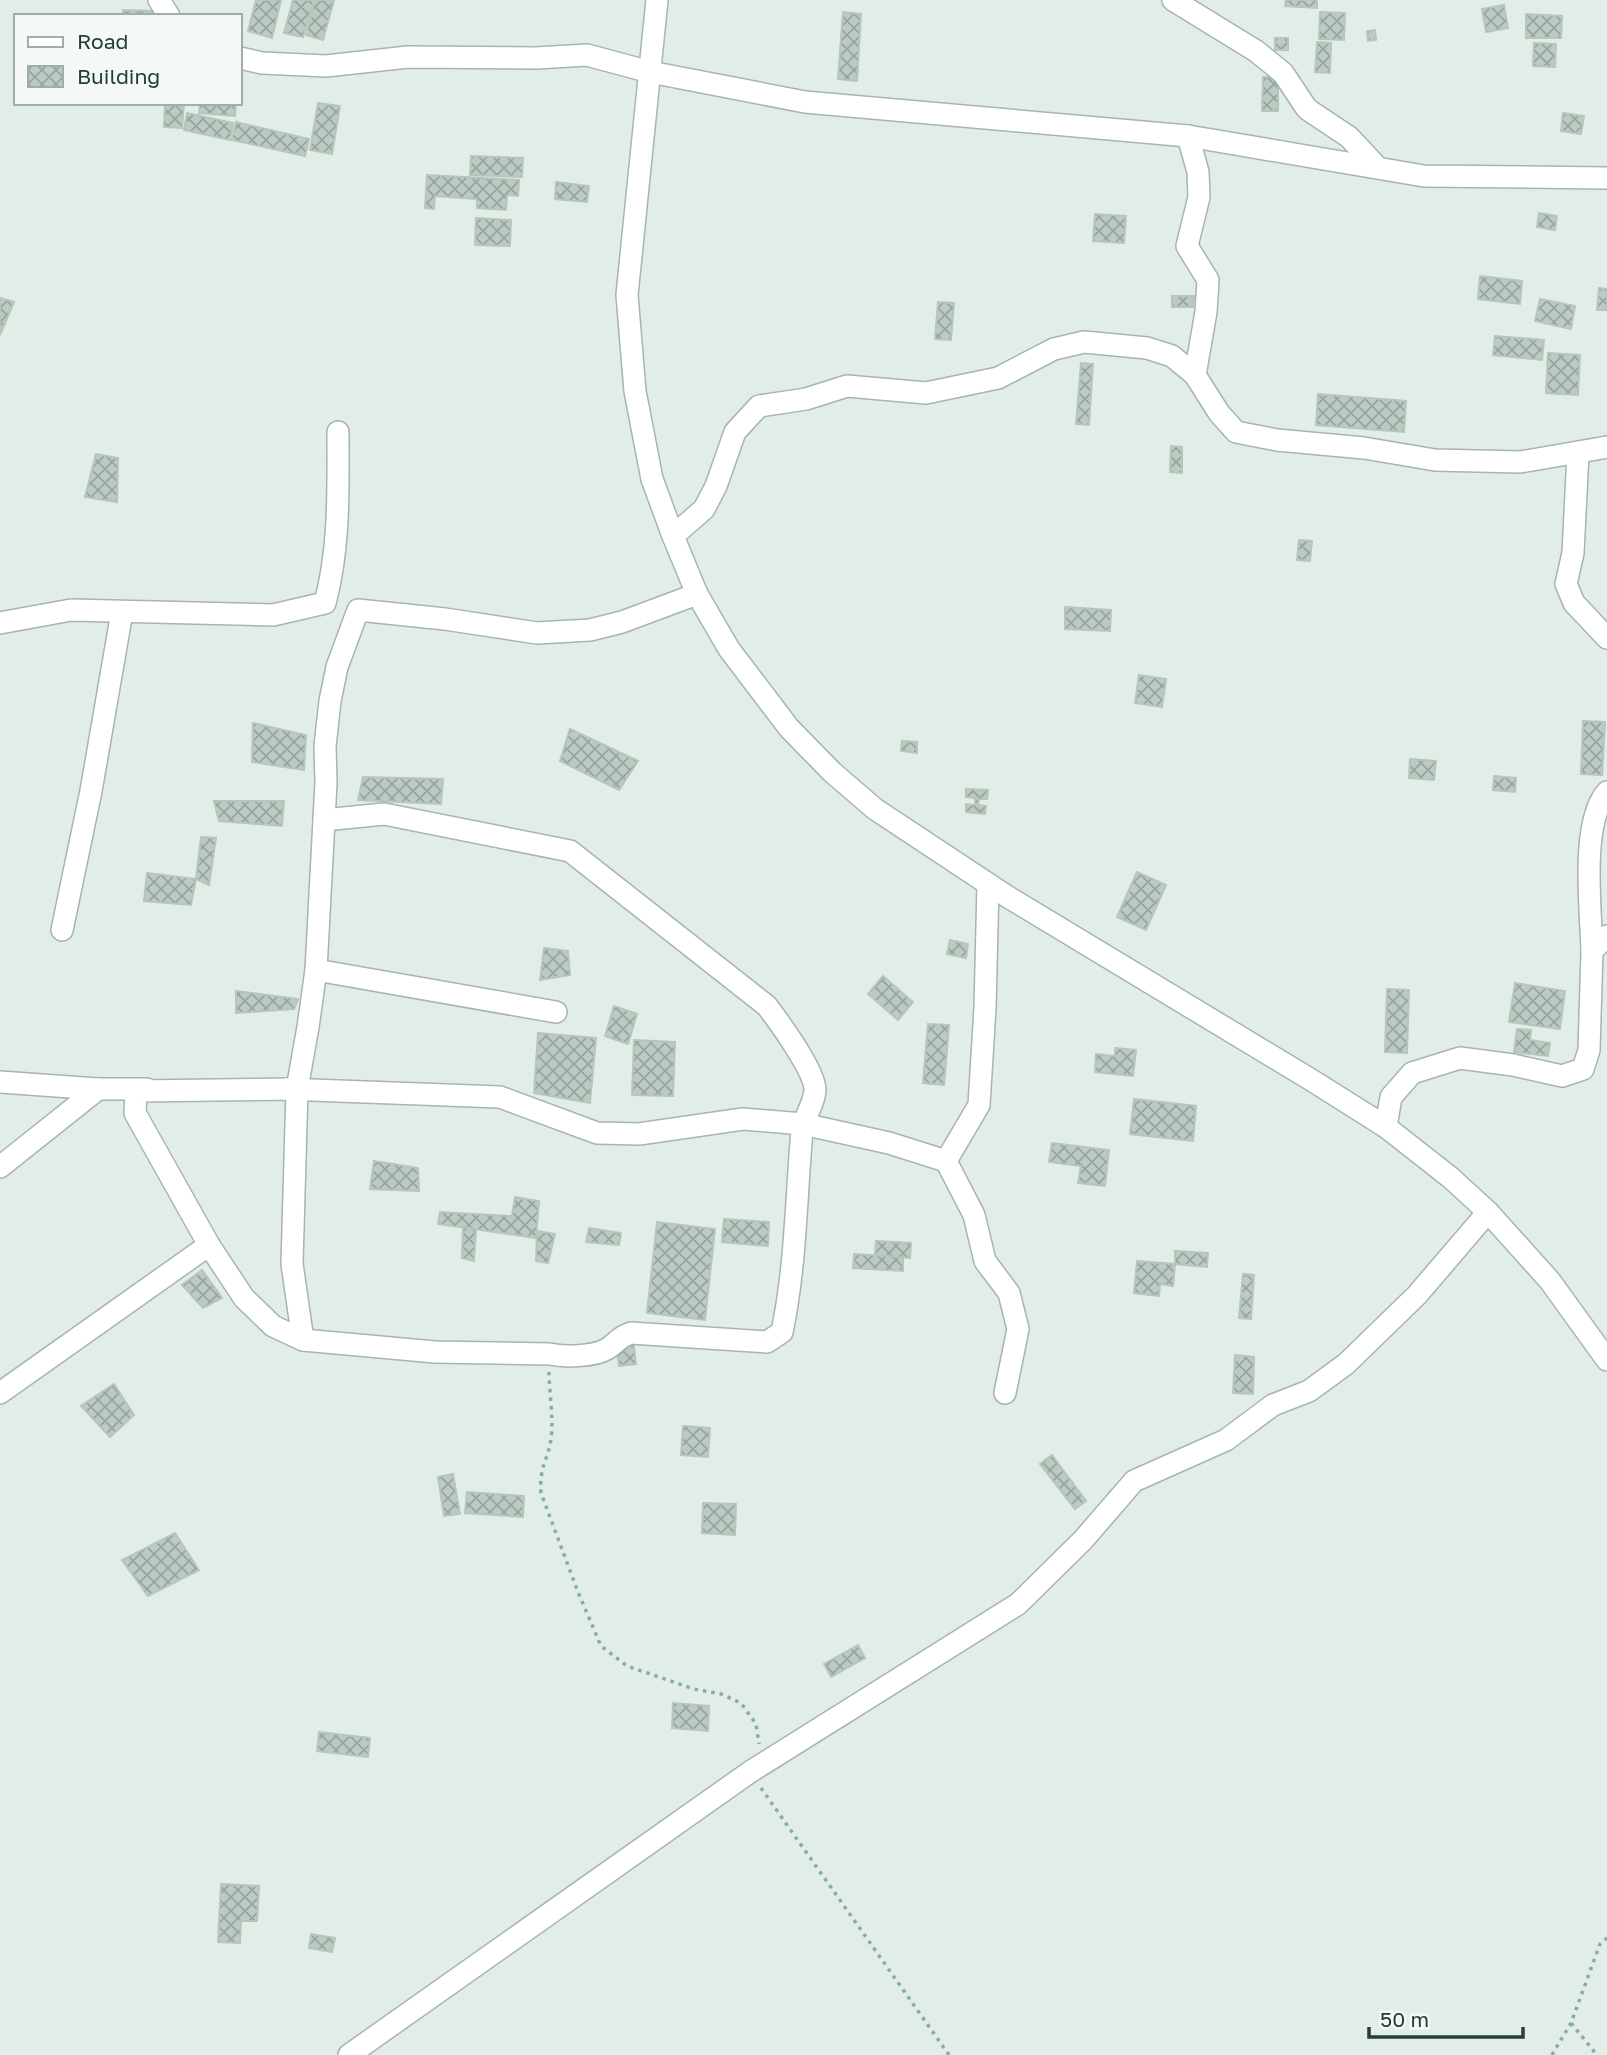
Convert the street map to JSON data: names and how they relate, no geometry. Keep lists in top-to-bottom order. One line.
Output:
{"legend":["Road","Building"],"scale_bar":"50 m"}
